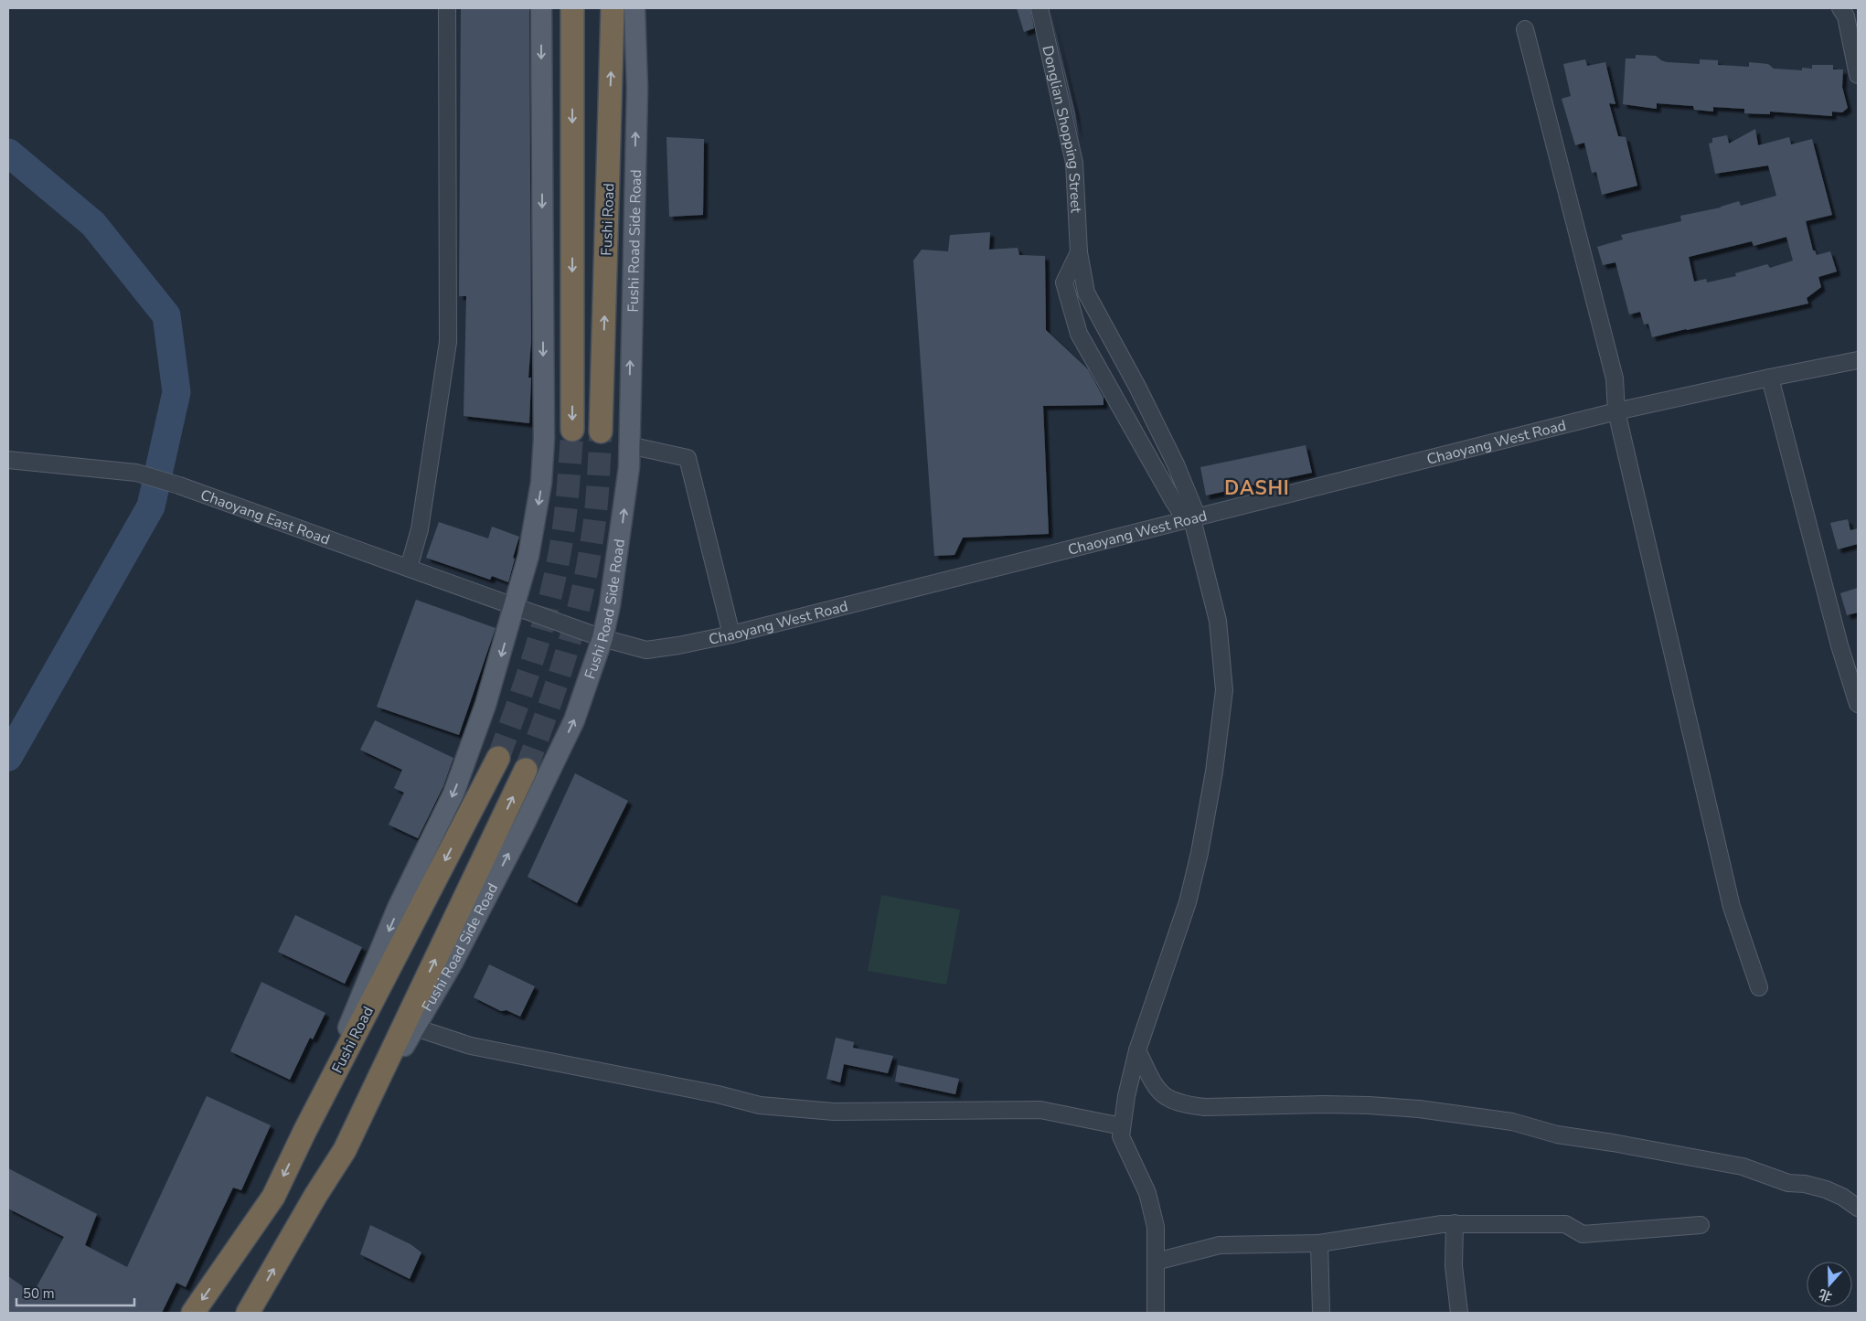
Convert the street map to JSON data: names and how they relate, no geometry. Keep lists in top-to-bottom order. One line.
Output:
{"streets":{"highway":["Fushi Road"],"main road":["Fushi Road Side Road"],"street":["Donglian Shopping Street","Chaoyang West Road","Chaoyang East Road"]},"crossings":[["Donglian Shopping Street","Chaoyang West Road"],["Fushi Road Side Road","Chaoyang West Road"],["Chaoyang West Road","Chaoyang East Road"]],"districts":["DASHI"],"scale_bar":"50 m","north":"bottom"}
